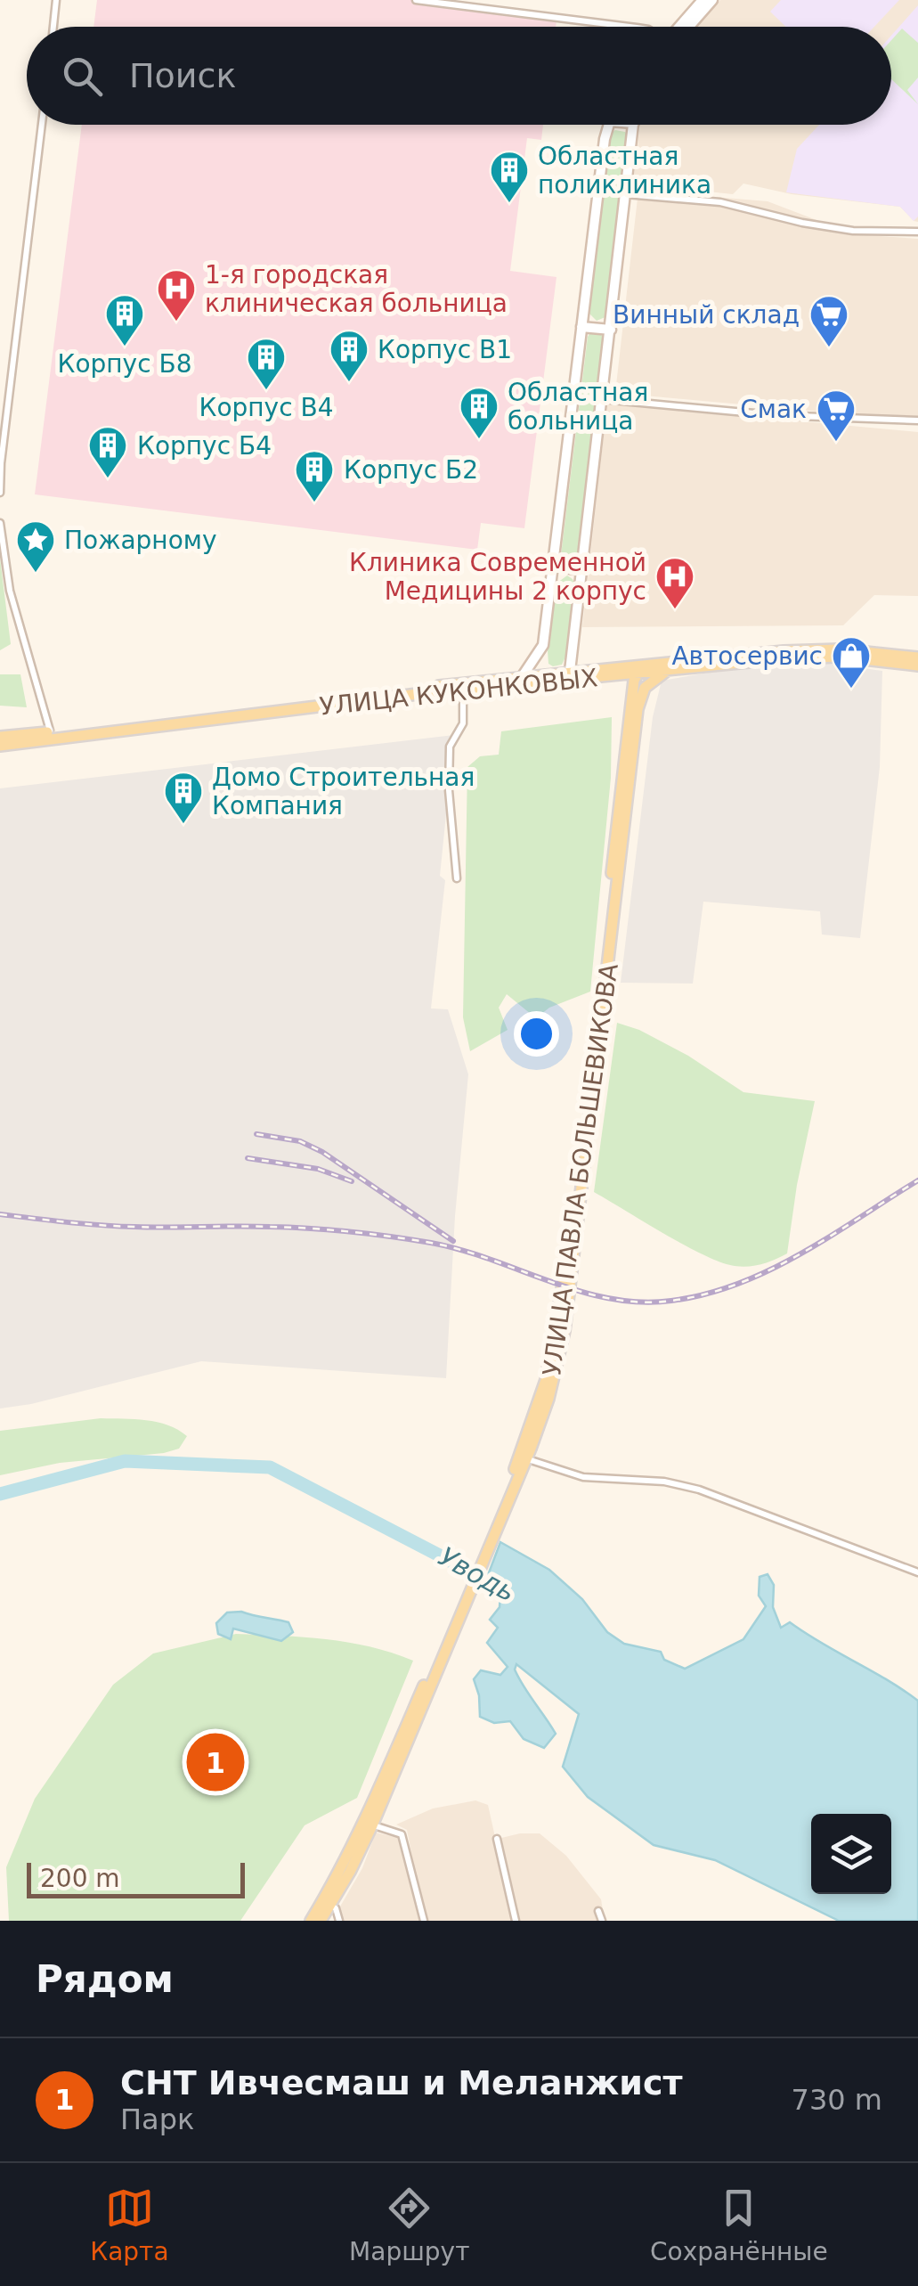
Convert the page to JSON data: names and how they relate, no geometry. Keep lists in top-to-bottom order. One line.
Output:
{"streets":{"main road":["УЛИЦА КУКОНКОВЫХ","УЛИЦА ПАВЛА БОЛЬШЕВИКОВА"]},"water":["Уводь"],"places":{"building":["Областная поликлиника","Корпус Б8","Корпус В1","Корпус В4","Областная больница","Корпус Б4","Корпус Б2","Домо Строительная Компания"],"hospital":["1-я городская клиническая больница","Клиника Современной Медицины 2 корпус"],"supermarket":["Винный склад","Смак"],"place":["Пожарному"],"shop":["Автосервис"]},"scale_bar":"200 m","page":{"search":"Поиск","pins":"1","scale":"200 m","heading":"Рядом","list":[{"mark":"1","name":"СНТ Ивчесмаш и Меланжист","note":"Парк","value":"730 m"}],"nav":["Карта","Маршрут","Сохранённые"]}}
